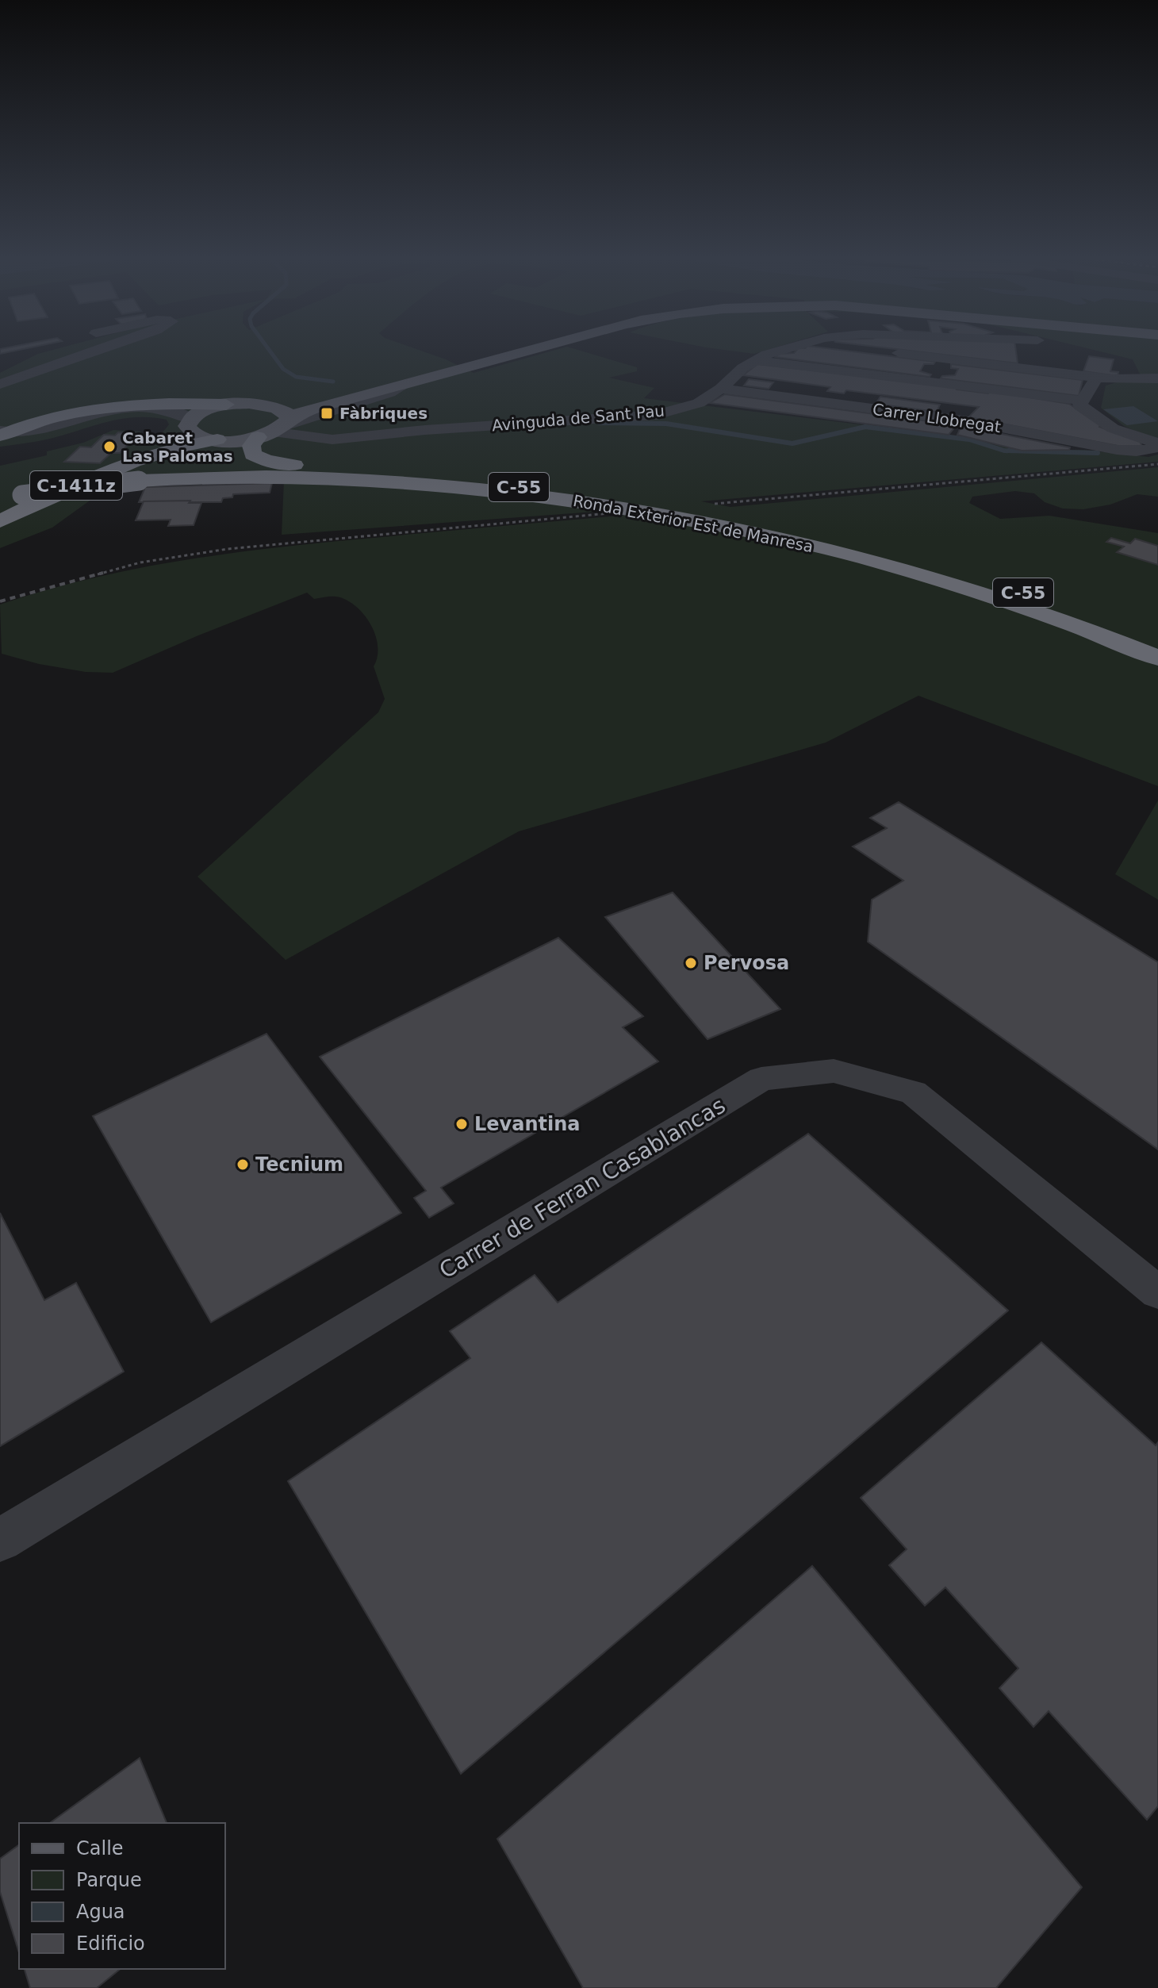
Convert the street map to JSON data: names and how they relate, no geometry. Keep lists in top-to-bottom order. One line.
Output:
{"streets":{"highway":["C-1411z","C-55","Ronda Exterior Est de Manresa"],"street":["Avinguda de Sant Pau","Carrer Llobregat","Carrer de Ferran Casablancas"]},"crossings":[["Avinguda de Sant Pau","Carrer Llobregat"],["C-55","Ronda Exterior Est de Manresa"]],"places":{"transit":["Fàbriques"],"other":["Cabaret Las Palomas","Pervosa","Levantina","Tecnium"]},"legend":["Calle","Parque","Agua","Edificio"]}
